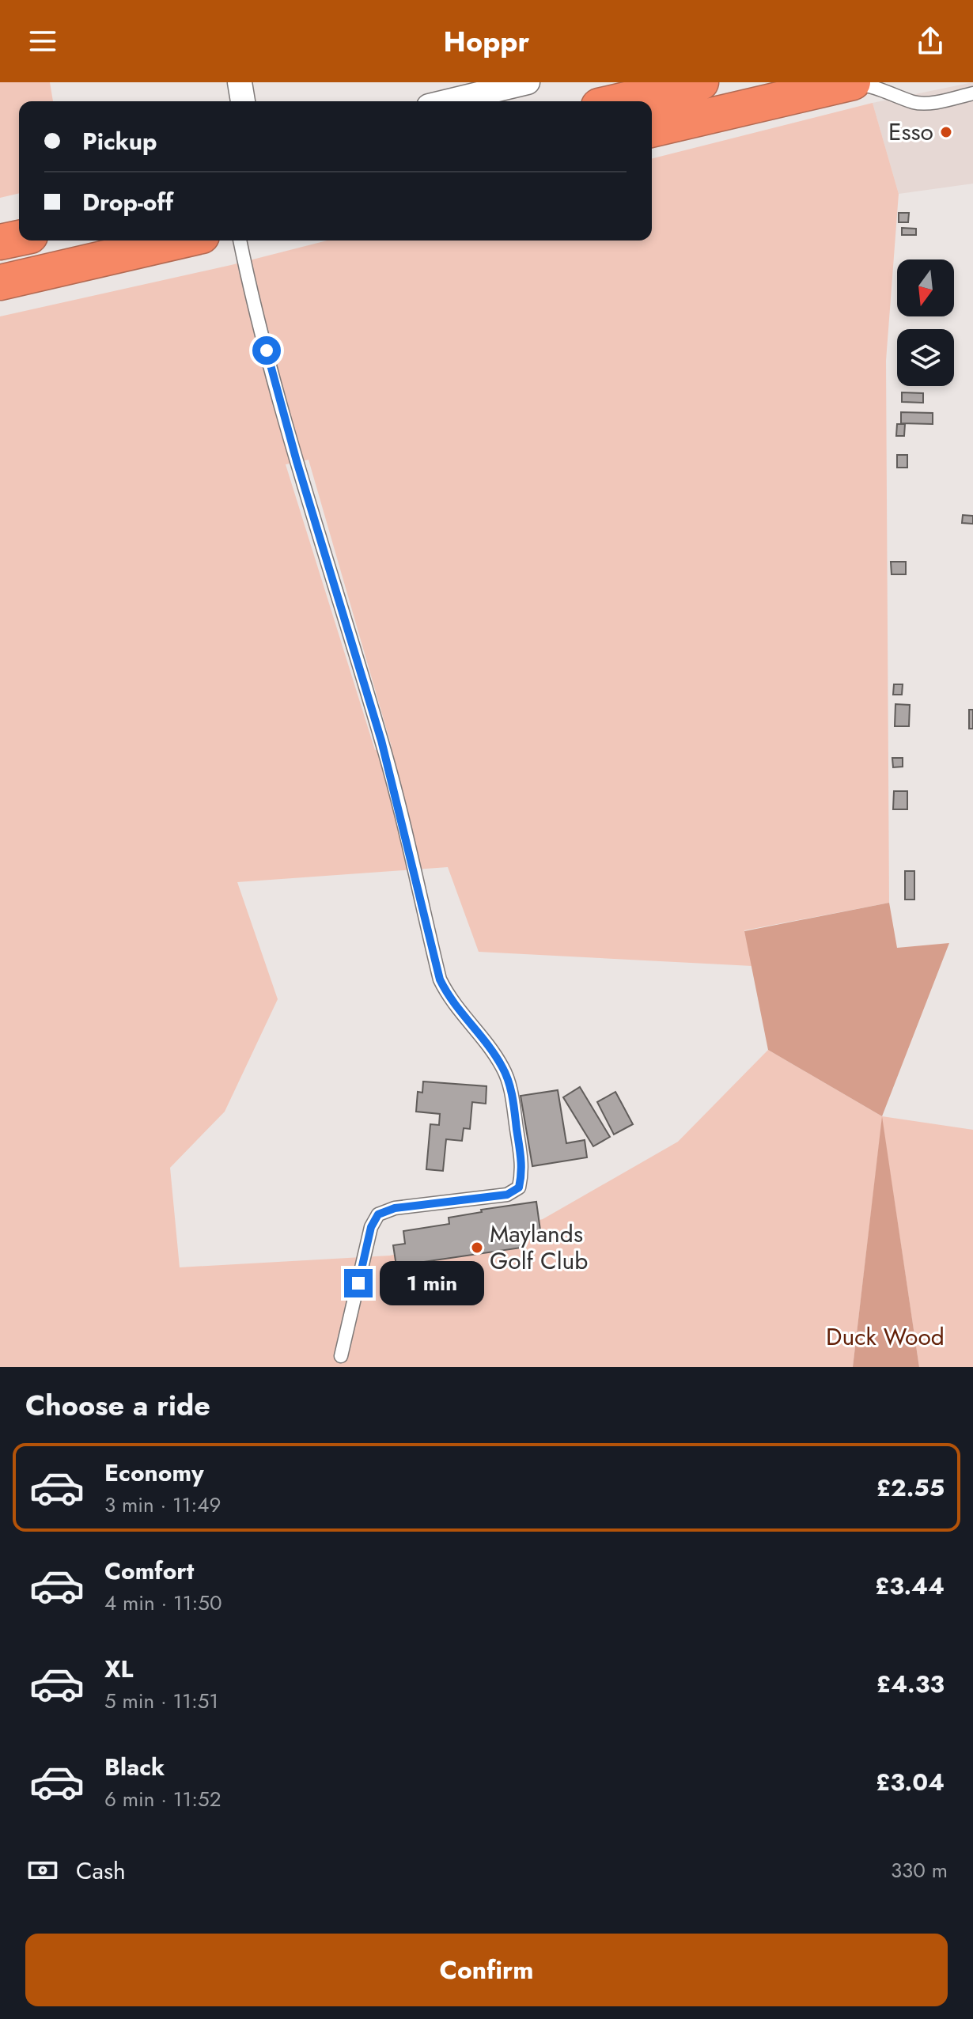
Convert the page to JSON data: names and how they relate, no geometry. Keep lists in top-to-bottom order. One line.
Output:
{"parks":["Duck Wood"],"places":["Esso","Maylands Golf Club"],"north":"bottom","page":{"header":"Hoppr","banner":["Pickup","Drop-off"],"bubble":"1 min","heading":"Choose a ride","list":[{"name":"Economy","note":"3 min · 11:49","value":"£2.55"},{"name":"Comfort","note":"4 min · 11:50","value":"£3.44"},{"name":"XL","note":"5 min · 11:51","value":"£4.33"},{"name":"Black","note":"6 min · 11:52","value":"£3.04"}],"pay":["Cash","330 m"],"buttons":"Confirm"}}
